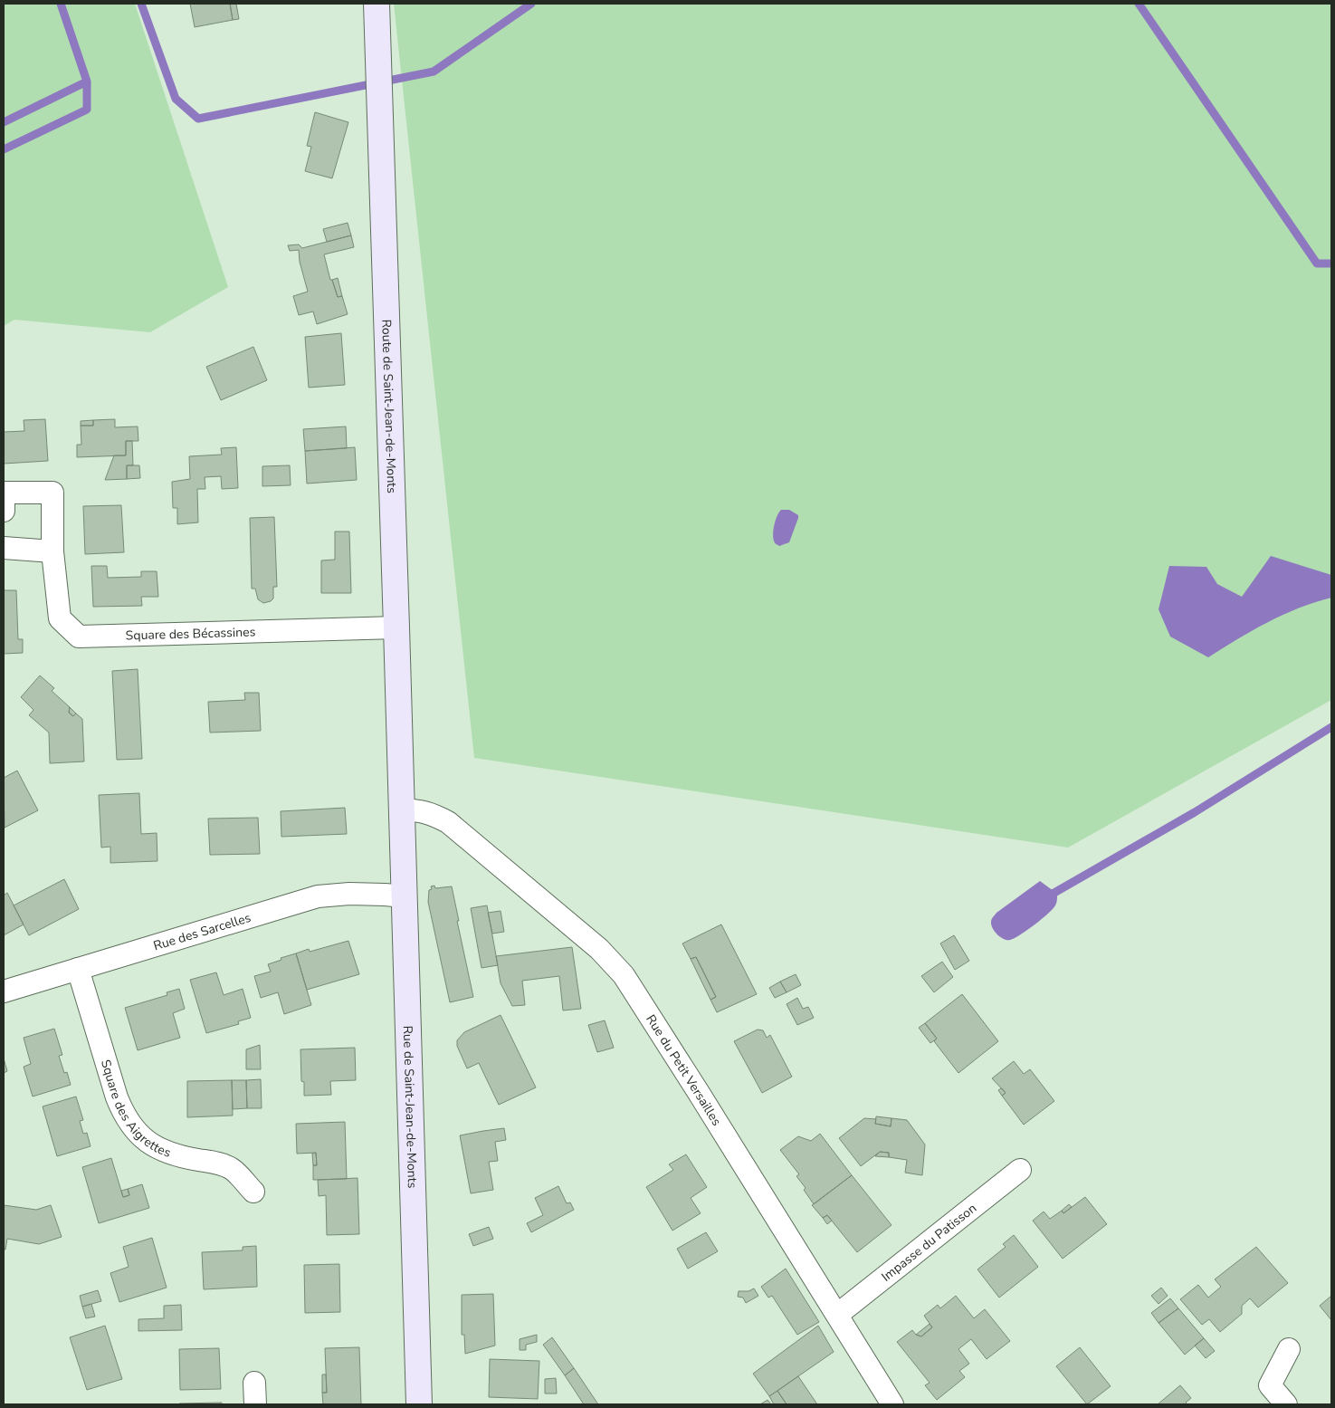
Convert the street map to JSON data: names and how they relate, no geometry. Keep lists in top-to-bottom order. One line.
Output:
{"streets":{"main road":["Route de Saint-Jean-de-Monts","Rue de Saint-Jean-de-Monts"],"street":["Square des Bécassines","Rue des Sarcelles","Rue du Petit Versailles","Square des Aigrettes","Impasse du Patisson"]},"crossings":[["Route de Saint-Jean-de-Monts","Square des Bécassines"],["Route de Saint-Jean-de-Monts","Rue du Petit Versailles"],["Route de Saint-Jean-de-Monts","Rue de Saint-Jean-de-Monts"],["Rue des Sarcelles","Square des Aigrettes"],["Rue des Sarcelles","Rue de Saint-Jean-de-Monts"],["Rue du Petit Versailles","Rue de Saint-Jean-de-Monts"],["Rue du Petit Versailles","Impasse du Patisson"]]}
